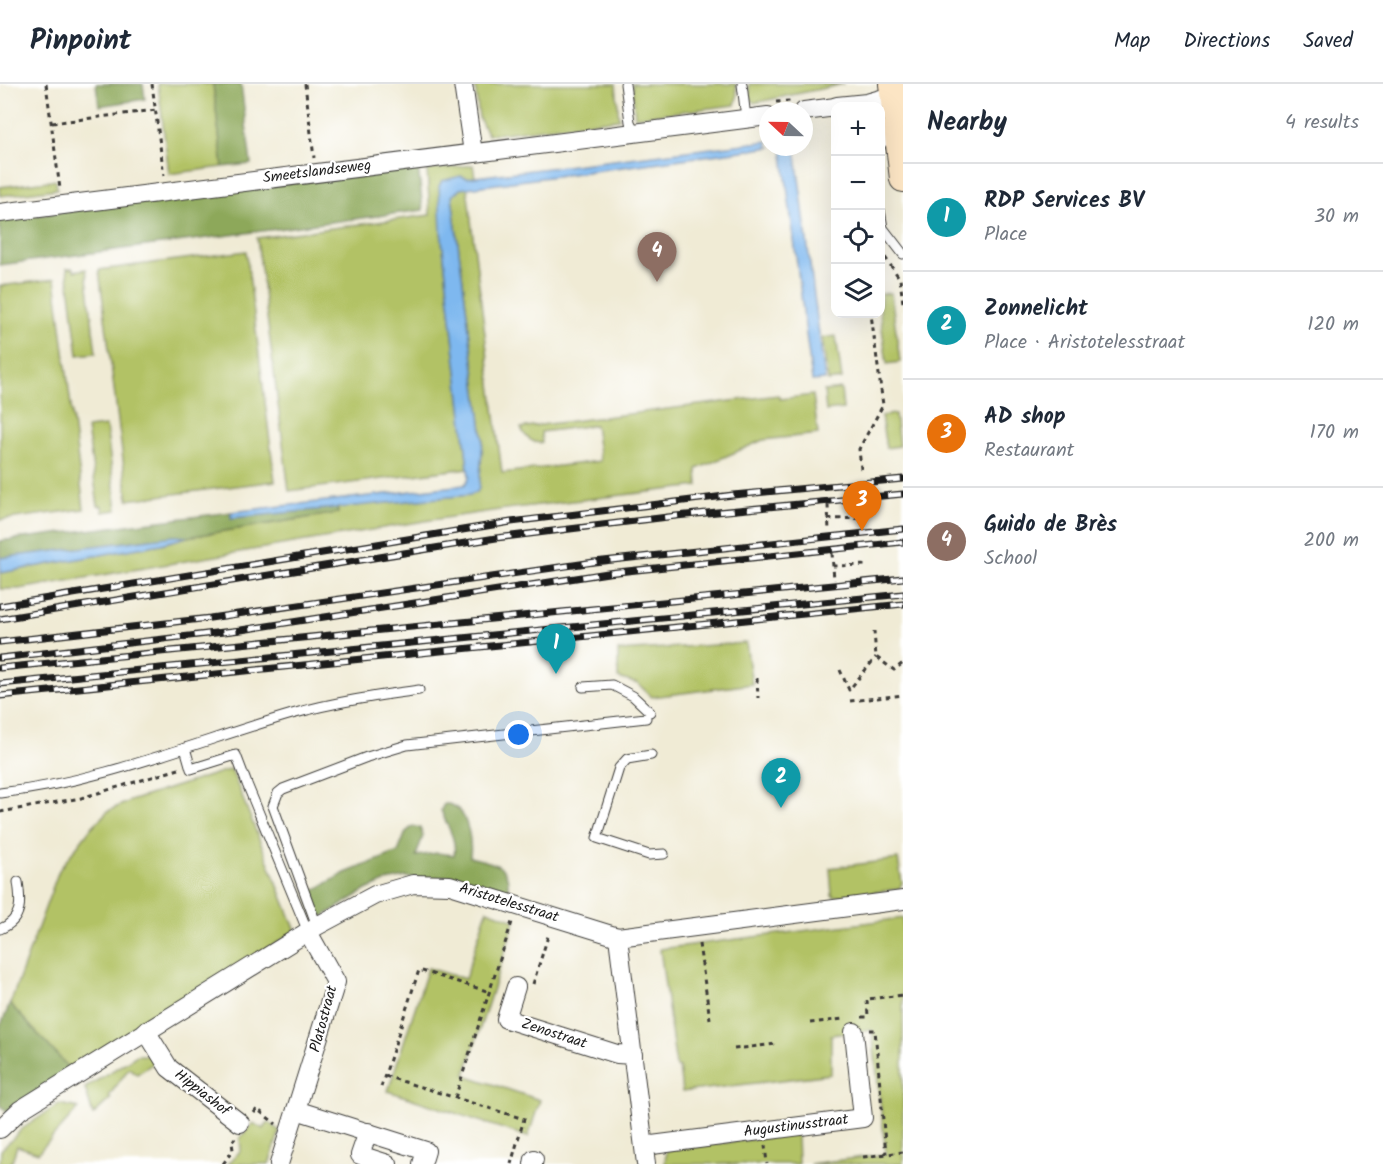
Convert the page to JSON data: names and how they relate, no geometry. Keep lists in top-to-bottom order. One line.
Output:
{"streets":{"street":["Smeetslandseweg","Aristotelesstraat","Platostraat","Zenostraat","Hippiashof","Augustinusstraat"]},"crossings":[["Aristotelesstraat","Platostraat"],["Aristotelesstraat","Hippiashof"]],"north":"left","page":{"header":"Pinpoint","nav":["Map","Directions","Saved"],"heading":["Nearby","4 results"],"map_buttons":["+","−"],"list":[{"mark":"1","name":"RDP Services BV","note":"Place","value":"30 m"},{"mark":"2","name":"Zonnelicht","note":"Place · Aristotelesstraat","value":"120 m"},{"mark":"3","name":"AD shop","note":"Restaurant","value":"170 m"},{"mark":"4","name":"Guido de Brès","note":"School","value":"200 m"}],"pins":["4","3","1","2"]}}
